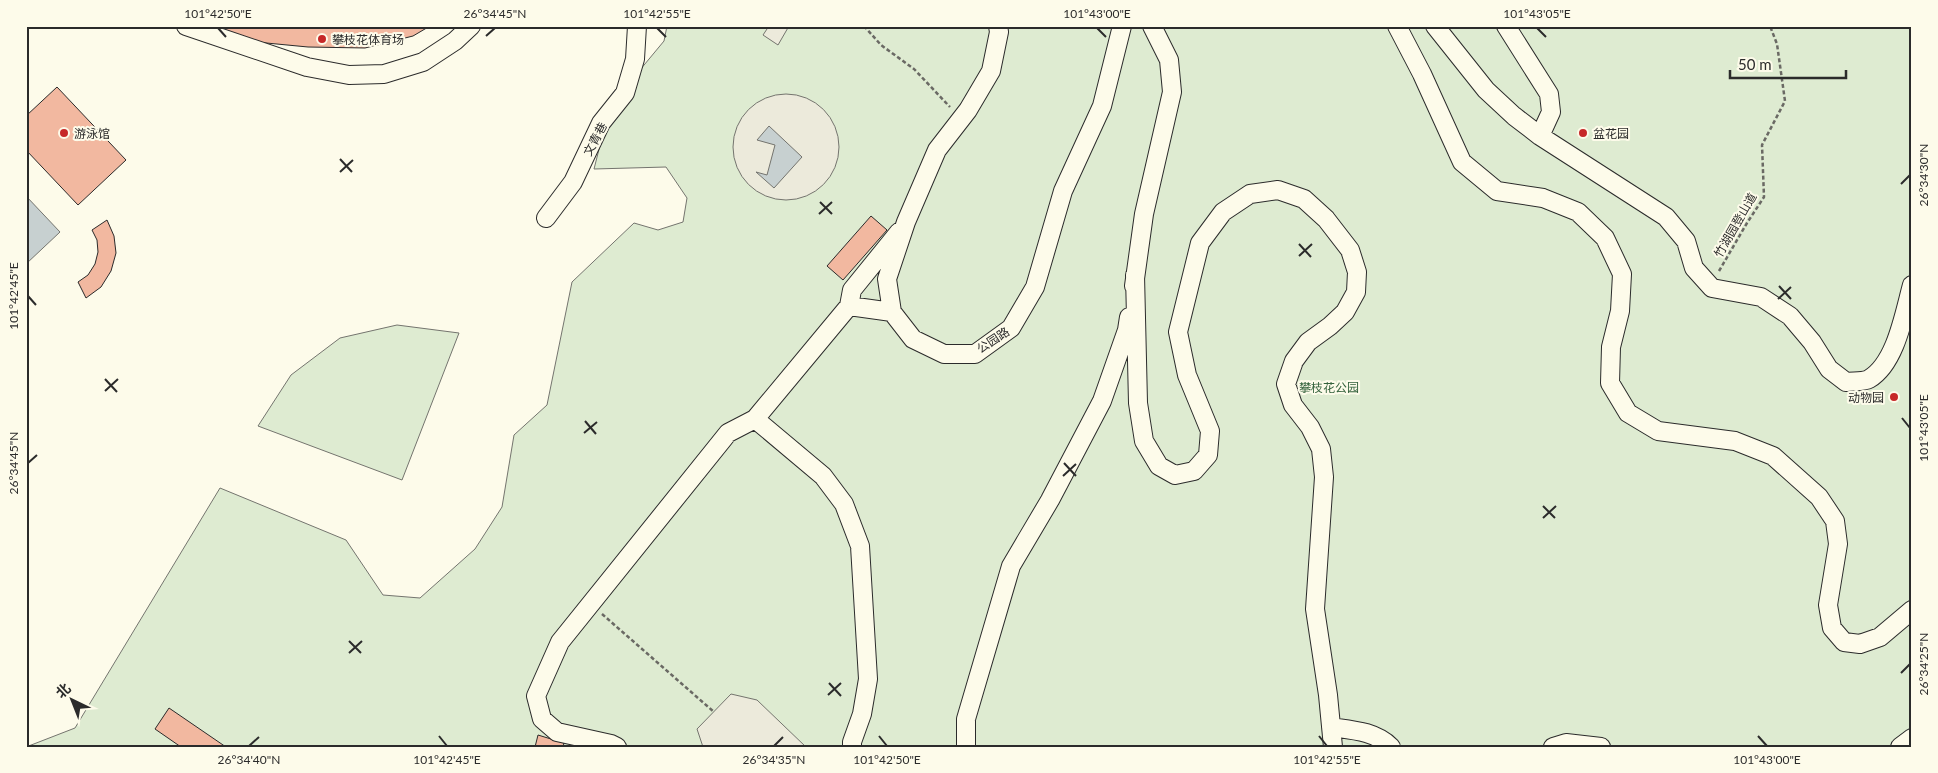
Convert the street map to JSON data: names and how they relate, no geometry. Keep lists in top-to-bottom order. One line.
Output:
{"streets":{"lane":["文青巷","公园路"],"path":["竹湖园登山道"]},"parks":["攀枝花公园"],"places":["攀枝花体育场","游泳馆","盆花园","动物园"],"scale_bar":"50 m","north":"top left","coordinates":["101°42'50\"E","26°34'45\"N","101°42'55\"E","101°43'00\"E","101°43'05\"E","26°34'30\"N","101°42'45\"E","26°34'25\"N","26°34'40\"N","26°34'35\"N"]}
